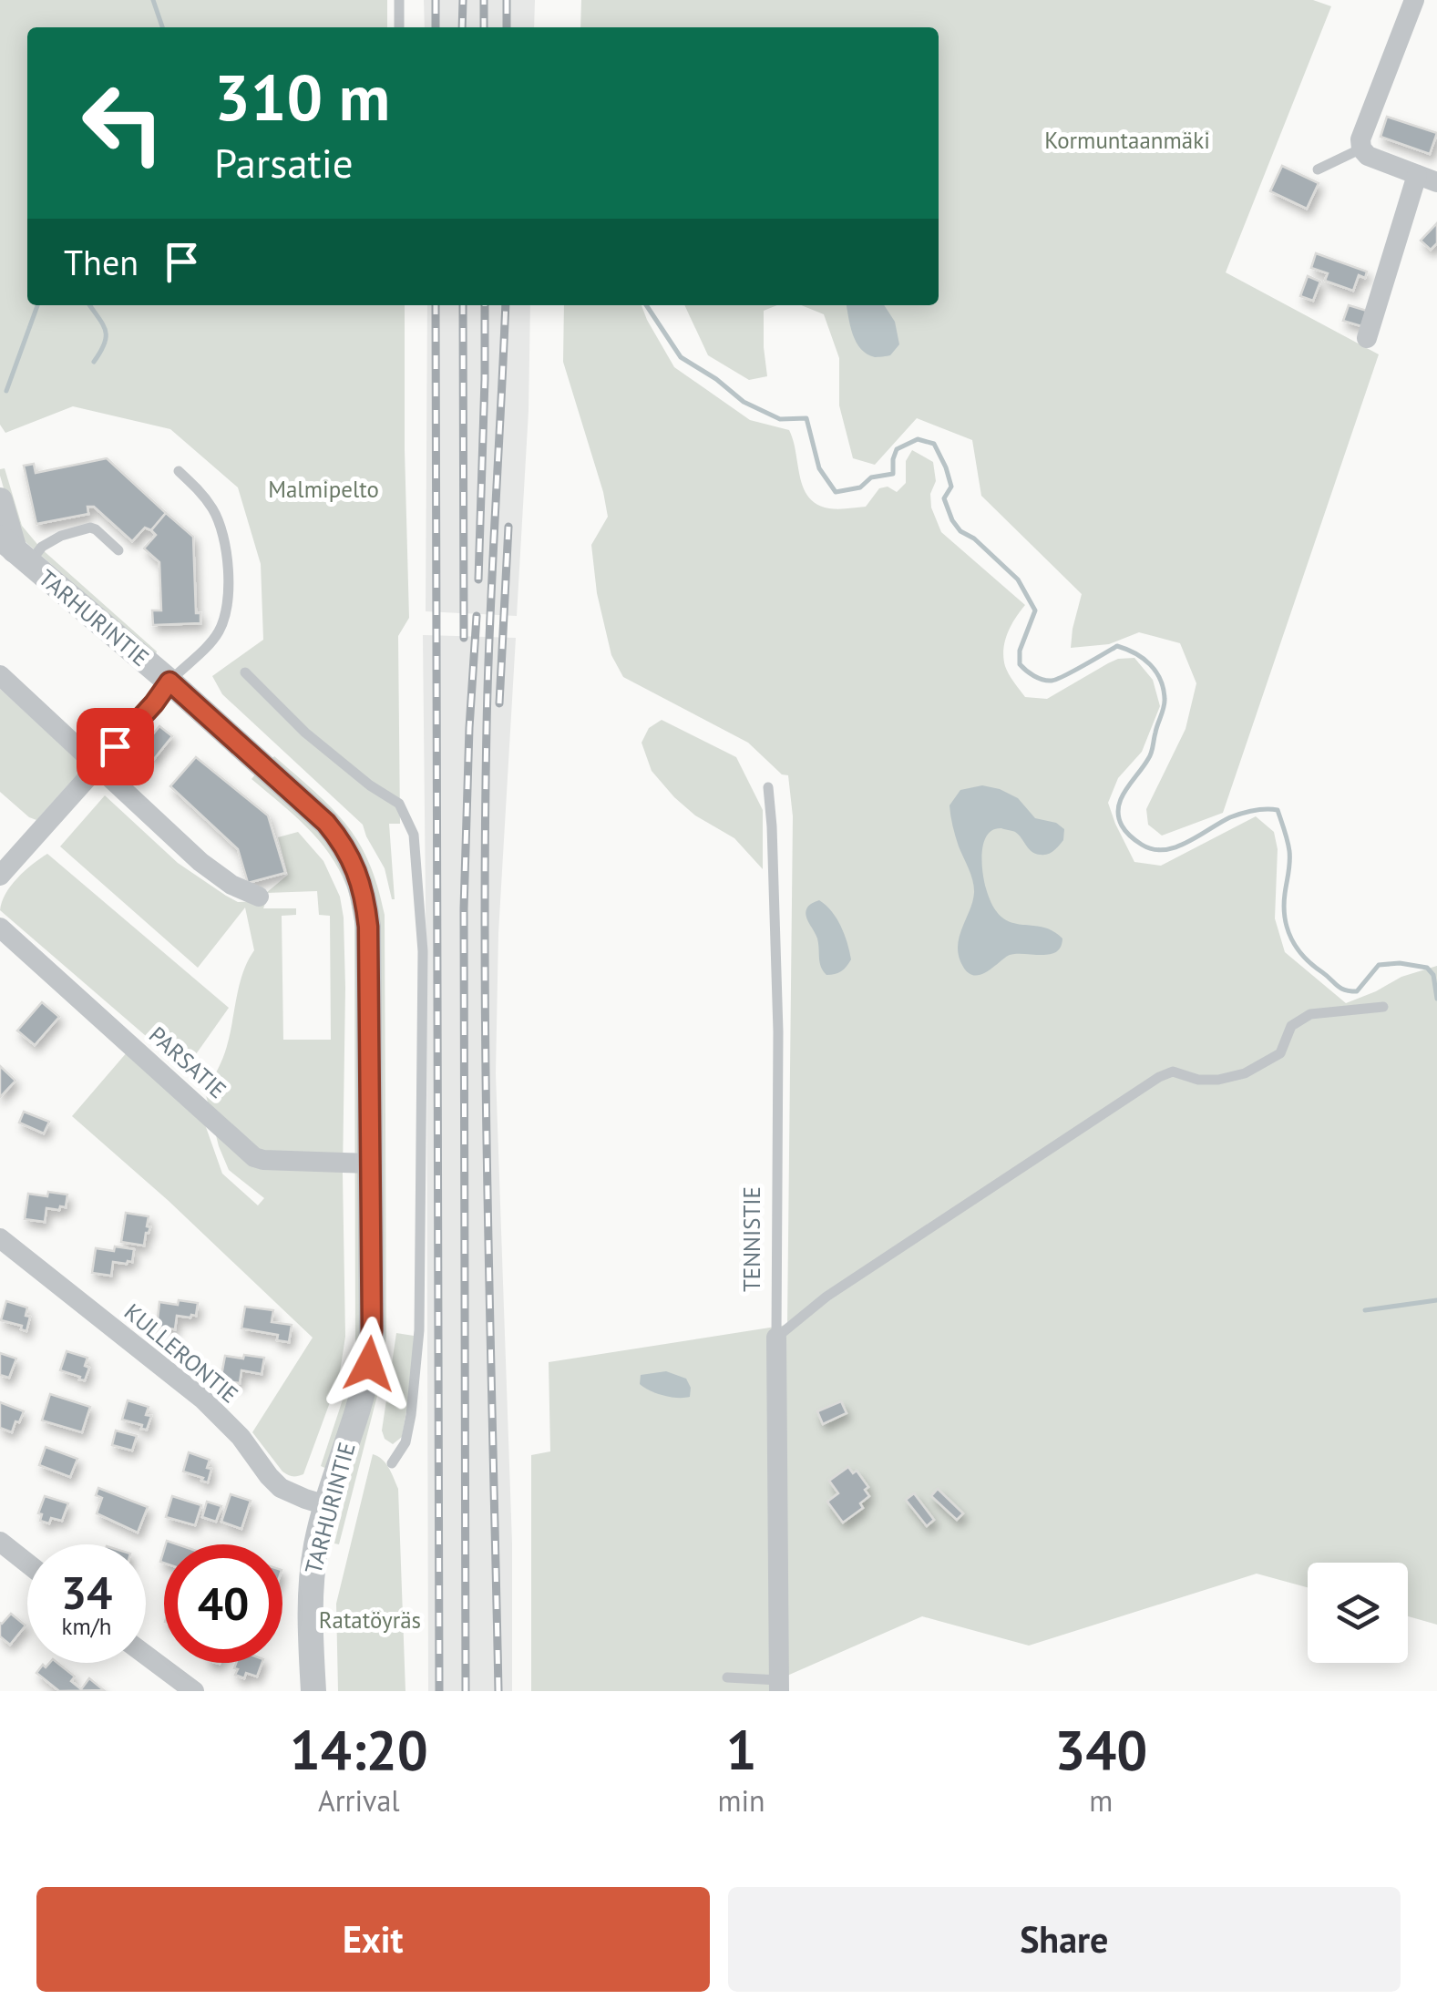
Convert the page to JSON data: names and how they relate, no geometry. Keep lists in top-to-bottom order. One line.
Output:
{"streets":{"street":["TARHURINTIE","PARSATIE","TENNISTIE","KULLERONTIE"]},"crossings":[["TARHURINTIE","PARSATIE"],["TARHURINTIE","KULLERONTIE"]],"parks":["Kormuntaanmäki","Malmipelto","Ratatöyräs"],"page":{"turn":["310 m","Parsatie"],"then":"Then","speed":"34 km/h","limit":"40","eta":["14:20","Arrival","1","min","340","m"],"buttons":["Exit","Share"]}}
